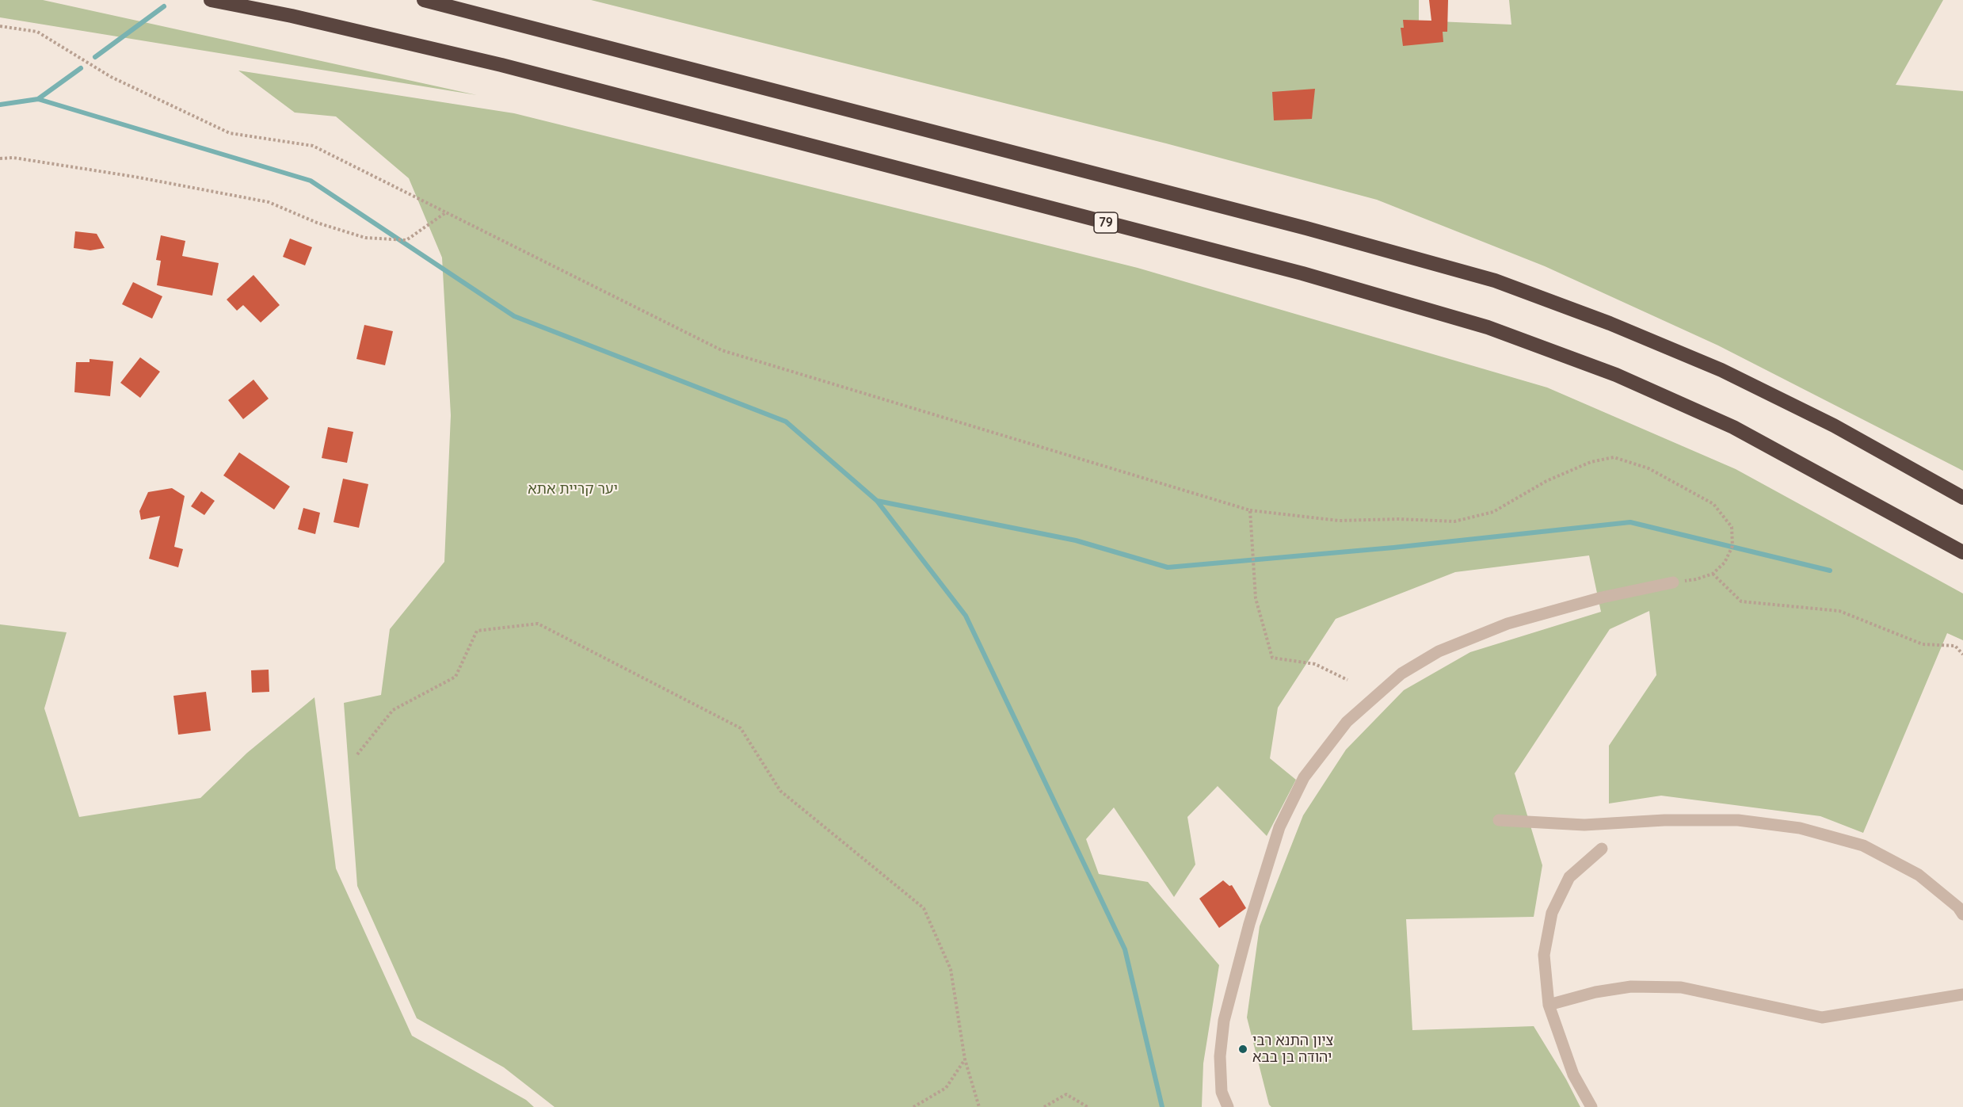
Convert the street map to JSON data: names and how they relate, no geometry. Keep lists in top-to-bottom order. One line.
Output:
{"streets":{"highway":["79"]},"parks":["יער קריית אתא"],"places":["ציון התנא רבי יהודה בן בבא"]}
